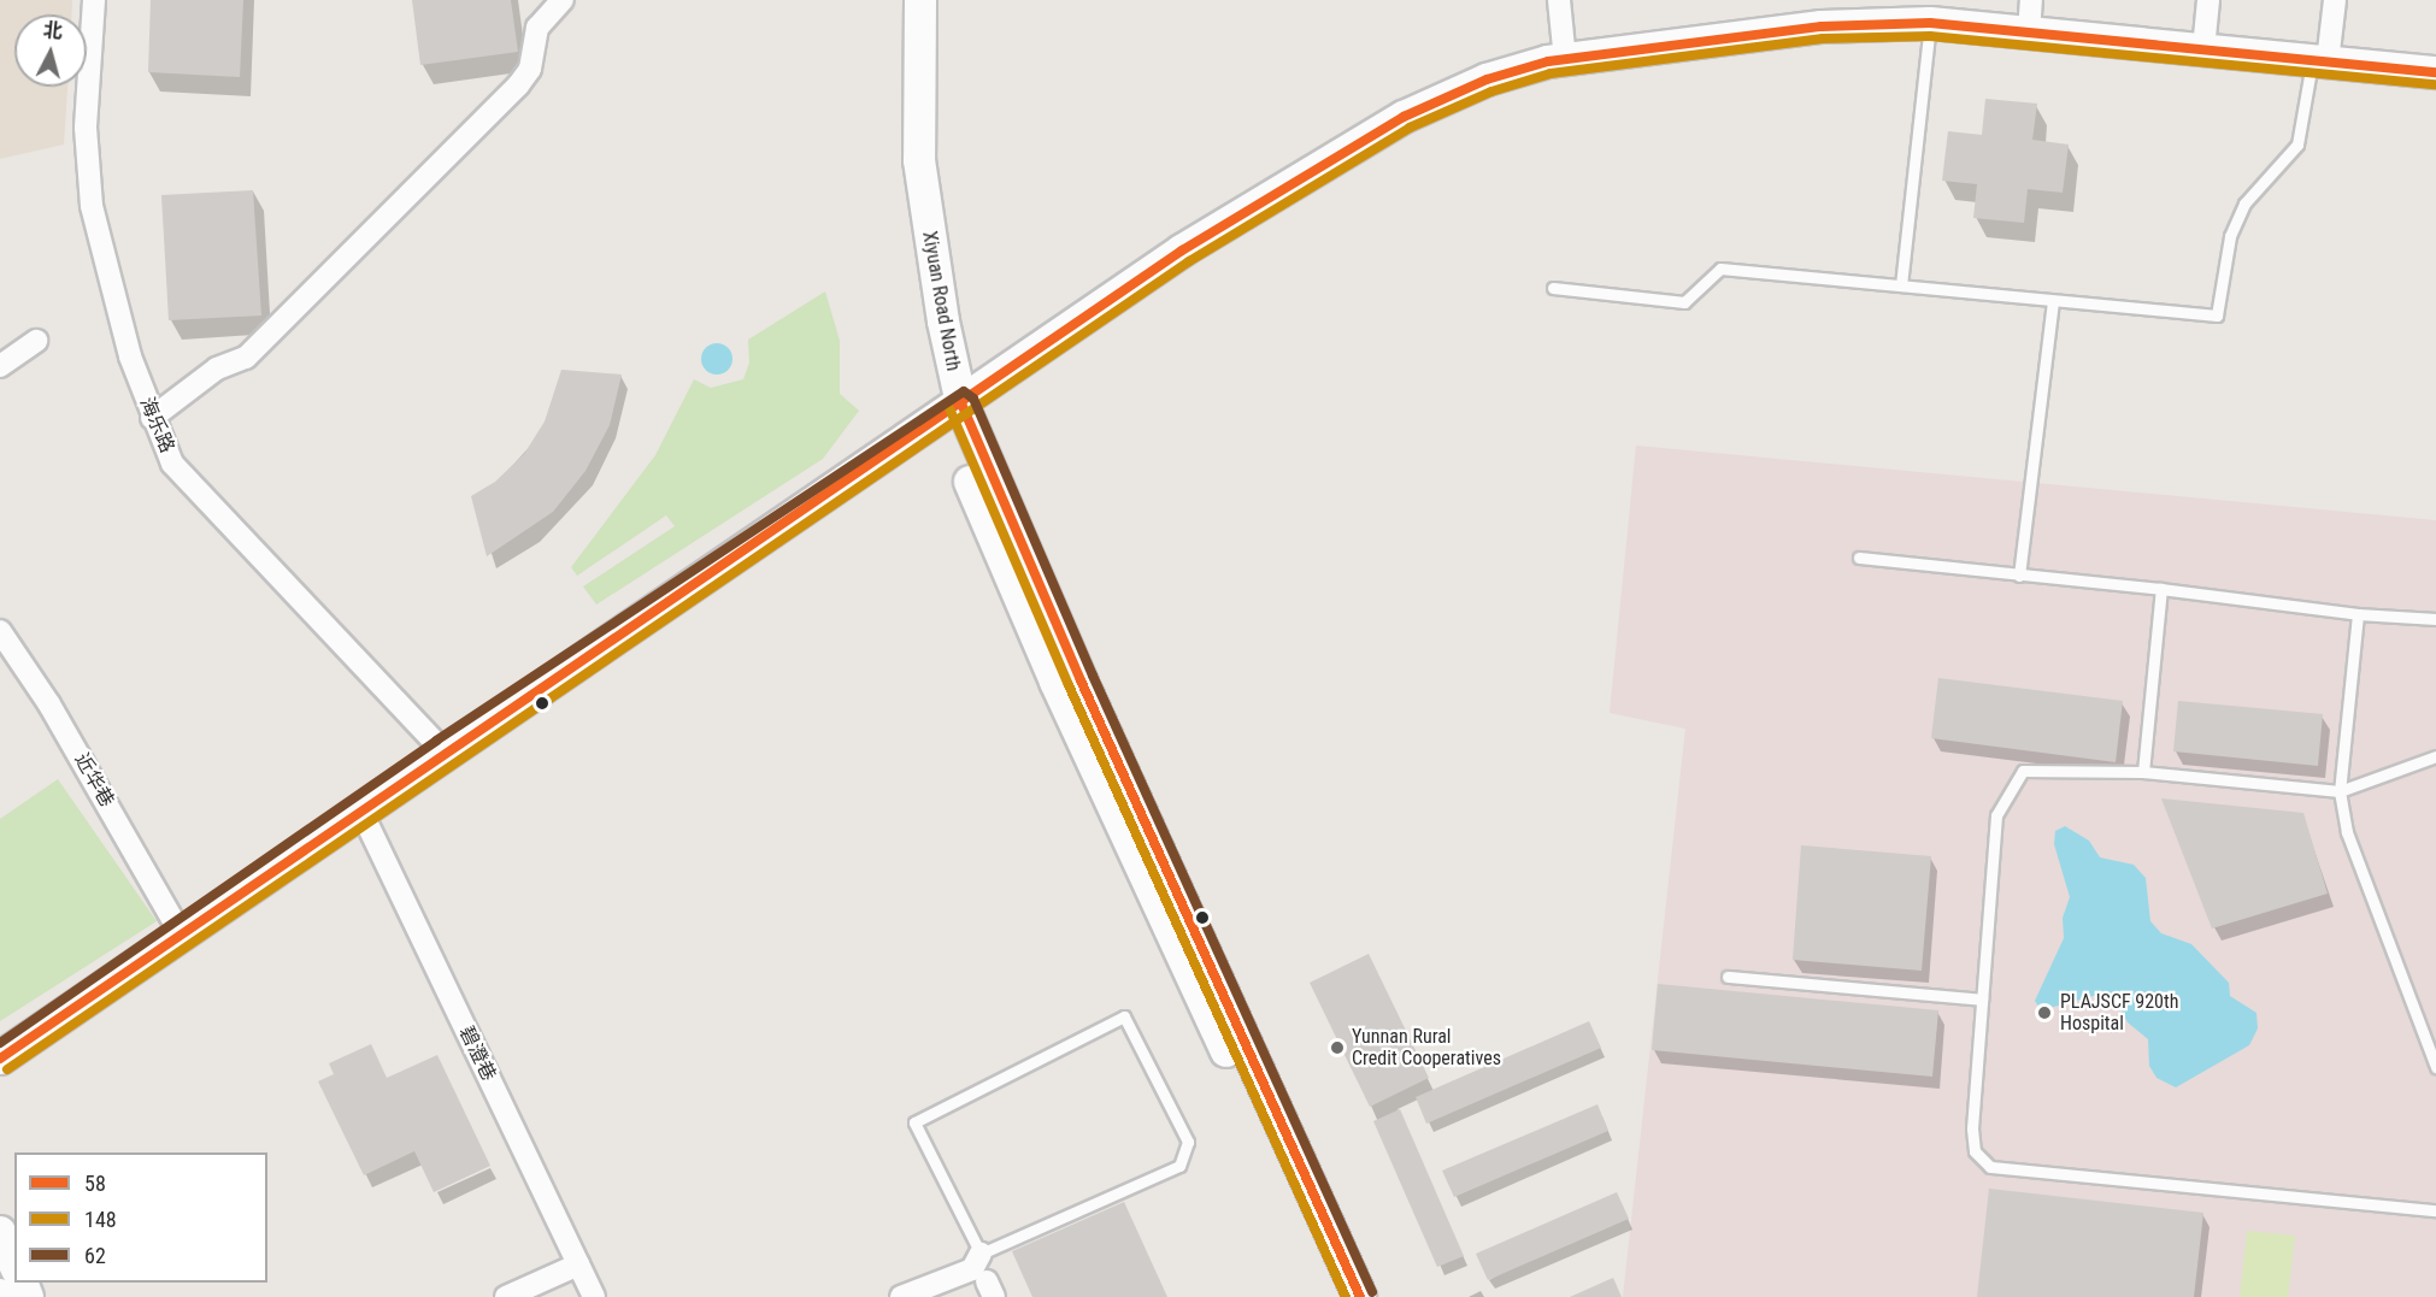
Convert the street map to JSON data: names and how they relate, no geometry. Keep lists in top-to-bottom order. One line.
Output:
{"streets":{"street":["Xiyuan Road North","海乐路","近华巷","碧澄巷"]},"places":["PLAJSCF 920th Hospital","Yunnan Rural Credit Cooperatives"],"lines":["transit line 58","transit line 148","transit line 62"],"legend":["58","148","62"],"north":"top"}
